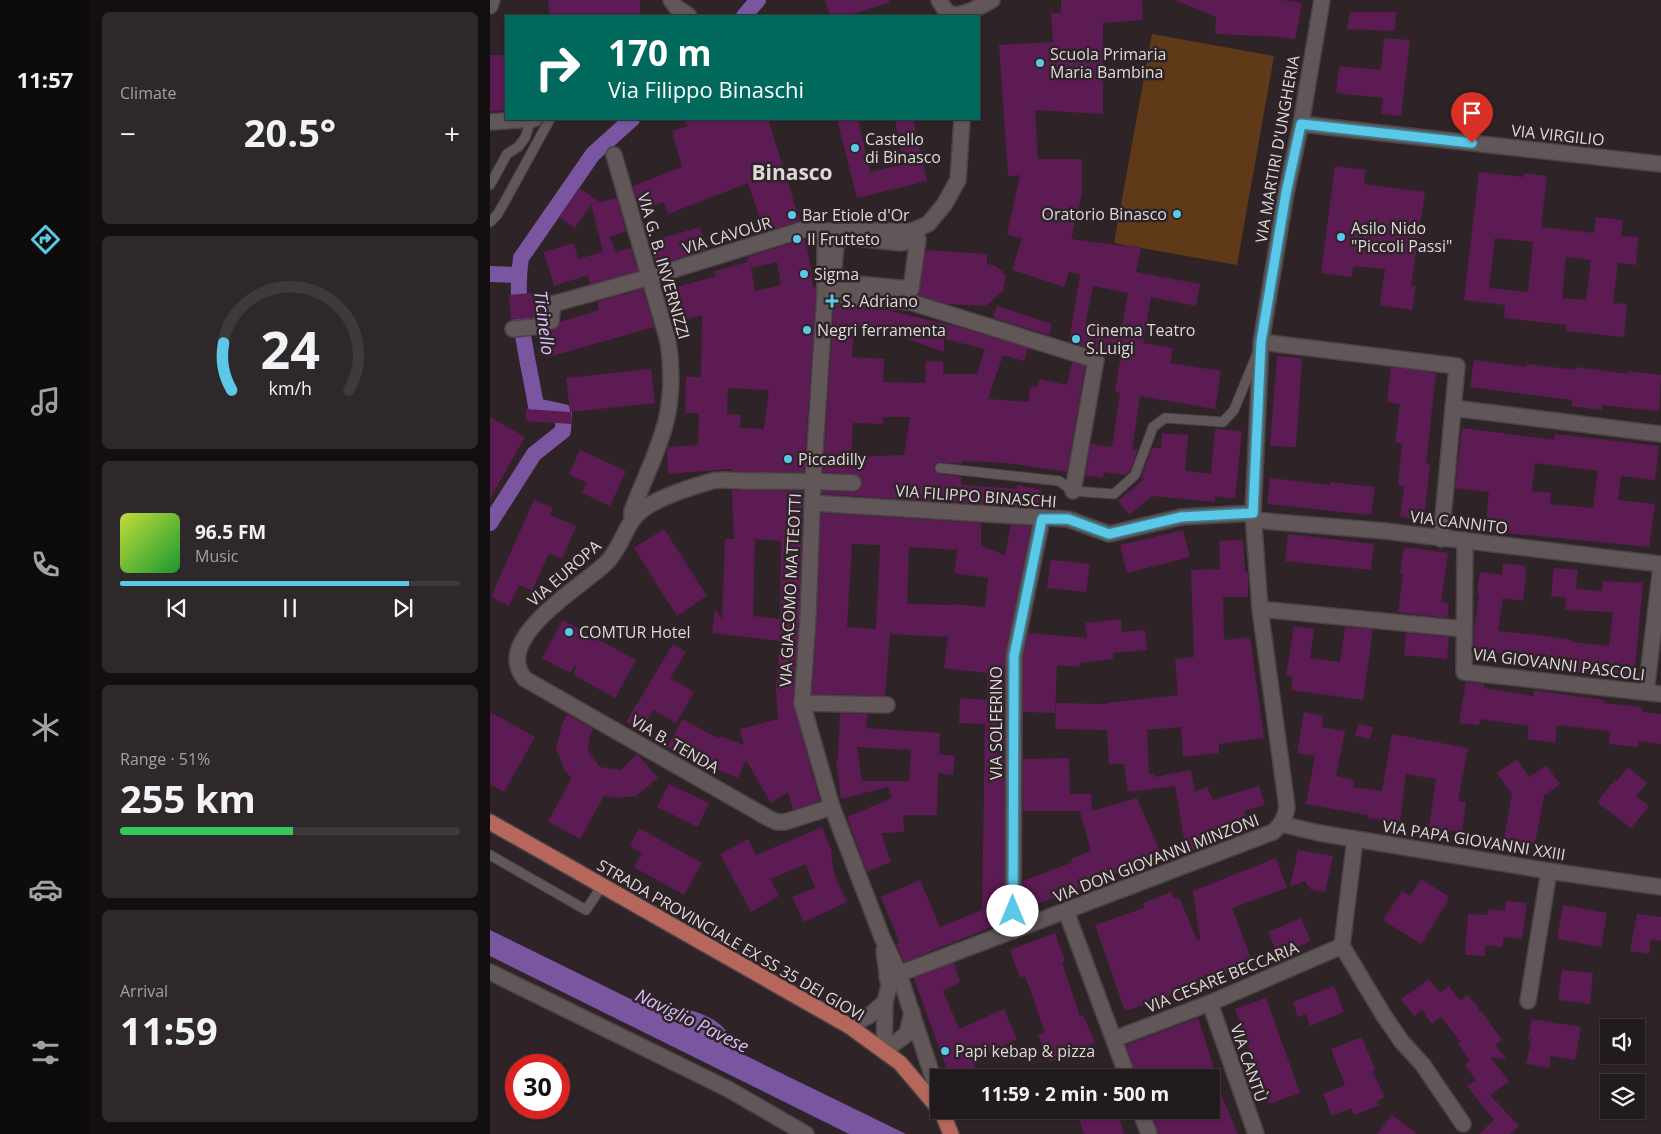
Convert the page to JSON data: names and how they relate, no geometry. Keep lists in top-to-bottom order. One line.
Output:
{"streets":{"main road":["STRADA PROVINCIALE EX SS 35 DEI GIOVI"],"street":["VIA VIRGILIO","VIA MARTIRI D'UNGHERIA","VIA CAVOUR","VIA G. B. INVERNIZZI","VIA FILIPPO BINASCHI","VIA CANNITO","VIA EUROPA","VIA GIACOMO MATTEOTTI","VIA GIOVANNI PASCOLI","VIA SOLFERINO","VIA B. TENDA","VIA PAPA GIOVANNI XXIII","VIA DON GIOVANNI MINZONI","VIA CESARE BECCARIA","VIA CANTÙ"]},"crossings":[["VIA VIRGILIO","VIA MARTIRI D'UNGHERIA"],["VIA MARTIRI D'UNGHERIA","VIA FILIPPO BINASCHI"],["VIA MARTIRI D'UNGHERIA","VIA CANNITO"],["VIA MARTIRI D'UNGHERIA","VIA DON GIOVANNI MINZONI"],["VIA CAVOUR","VIA G. B. INVERNIZZI"],["VIA CAVOUR","VIA GIACOMO MATTEOTTI"],["VIA G. B. INVERNIZZI","VIA EUROPA"],["VIA FILIPPO BINASCHI","VIA CANNITO"],["VIA FILIPPO BINASCHI","VIA GIACOMO MATTEOTTI"],["VIA FILIPPO BINASCHI","VIA SOLFERINO"],["VIA FILIPPO BINASCHI","VIA DON GIOVANNI MINZONI"],["VIA CANNITO","VIA GIOVANNI PASCOLI"],["VIA CANNITO","VIA DON GIOVANNI MINZONI"],["VIA EUROPA","VIA GIACOMO MATTEOTTI"],["VIA EUROPA","VIA B. TENDA"],["VIA GIACOMO MATTEOTTI","VIA B. TENDA"],["VIA GIACOMO MATTEOTTI","VIA DON GIOVANNI MINZONI"],["VIA GIACOMO MATTEOTTI","STRADA PROVINCIALE EX SS 35 DEI GIOVI"],["VIA SOLFERINO","VIA DON GIOVANNI MINZONI"],["VIA PAPA GIOVANNI XXIII","VIA DON GIOVANNI MINZONI"],["VIA CESARE BECCARIA","VIA CANTÙ"]],"districts":["Binasco"],"water":["Ticinello","Naviglio Pavese"],"places":{"other":["Scuola Primaria Maria Bambina","Castello di Binasco","Oratorio Binasco","Bar Etiole d'Or","Asilo Nido \"Piccoli Passi\"","Il Frutteto","Sigma","Negri ferramenta","Cinema Teatro S.Luigi","Piccadilly","COMTUR Hotel","Papi kebap & pizza"],"health":["S. Adriano"]},"page":{"tabs":"11:57","tile":["Climate",["Range · 51%","255 km"],["Arrival","11:59"]],"turn":["170 m","Via Filippo Binaschi"],"heat":["−","20.5°","+"],"song":["96.5 FM","Music"],"limit":"30","trip":"11:59 · 2 min · 500 m","gauge":["24","km/h"]}}
